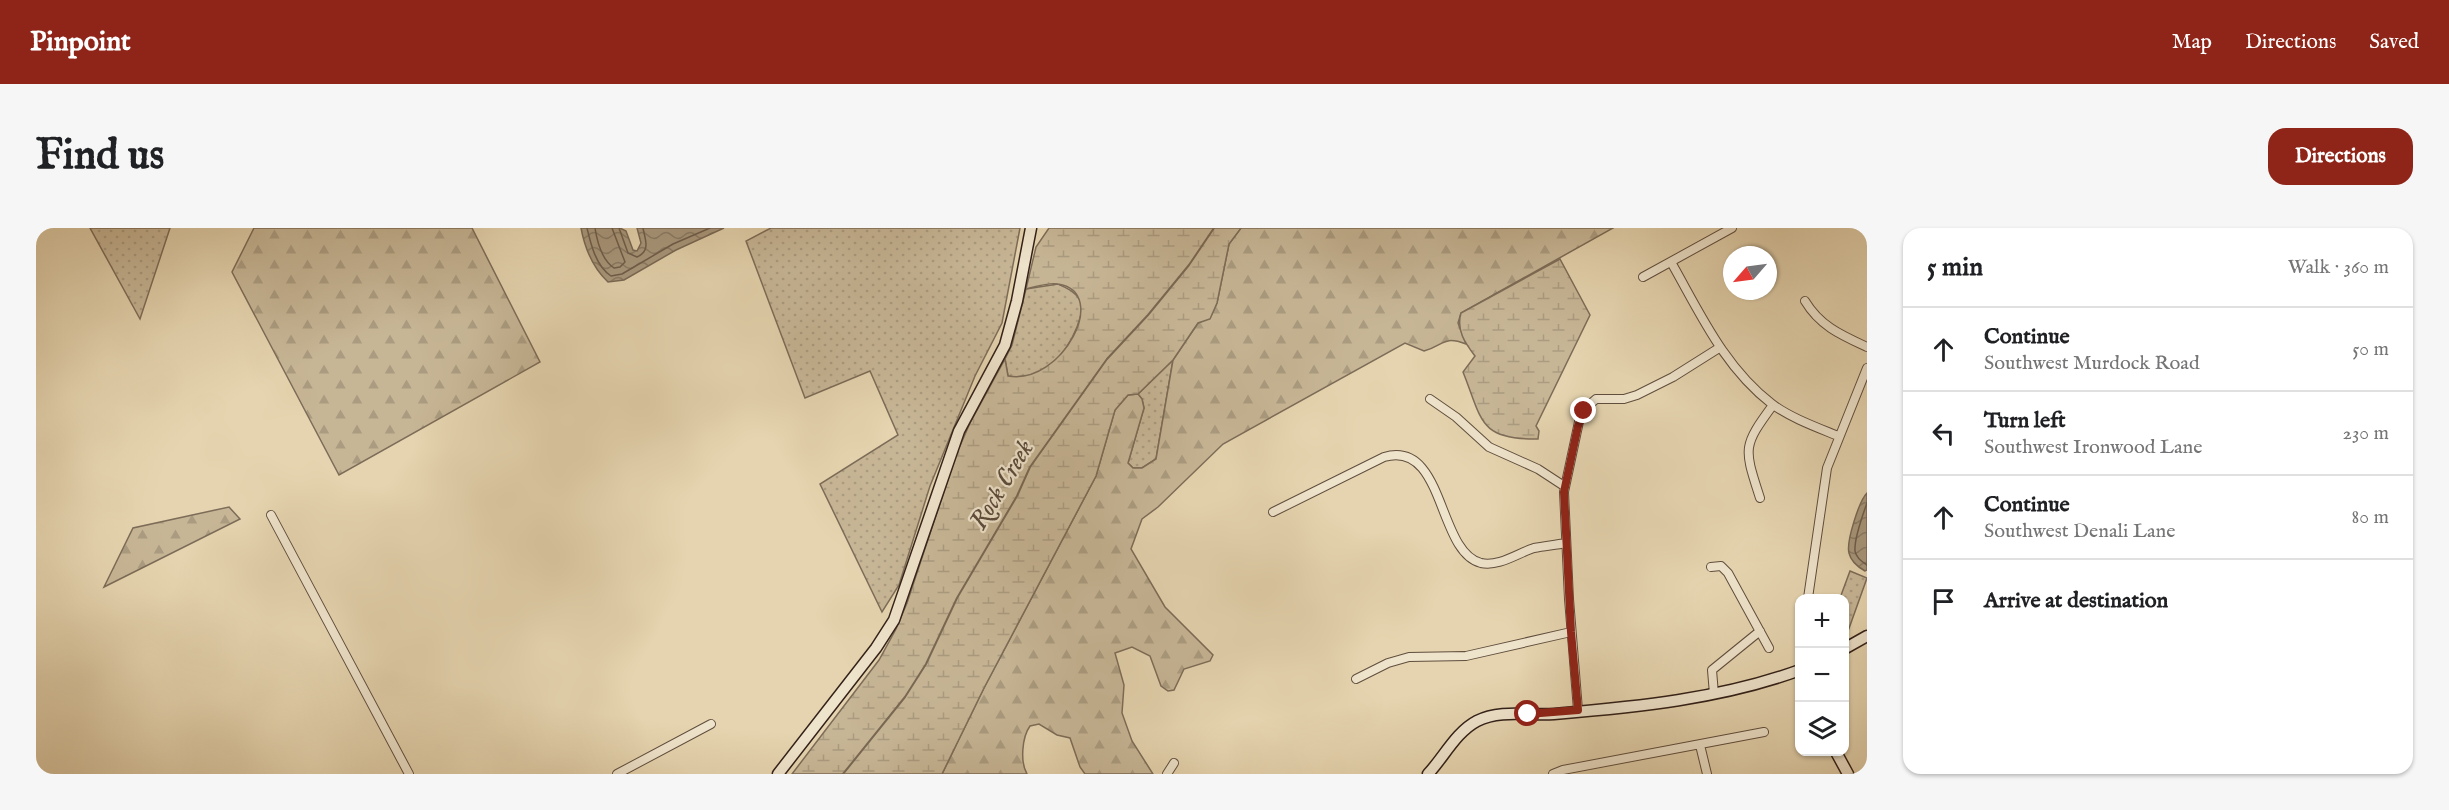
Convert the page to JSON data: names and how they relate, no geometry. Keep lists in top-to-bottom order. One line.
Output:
{"water":["Rock Creek"],"north":"bottom left","page":{"header":"Pinpoint","nav":["Map","Directions","Saved"],"buttons":"Directions","title":"Find us","heading":["5 min","Walk · 360 m"],"list":[["Continue","Southwest Murdock Road","50 m"],["Turn left","Southwest Ironwood Lane","230 m"],["Continue","Southwest Denali Lane","80 m"],"Arrive at destination"],"map_buttons":["+","−"]}}
